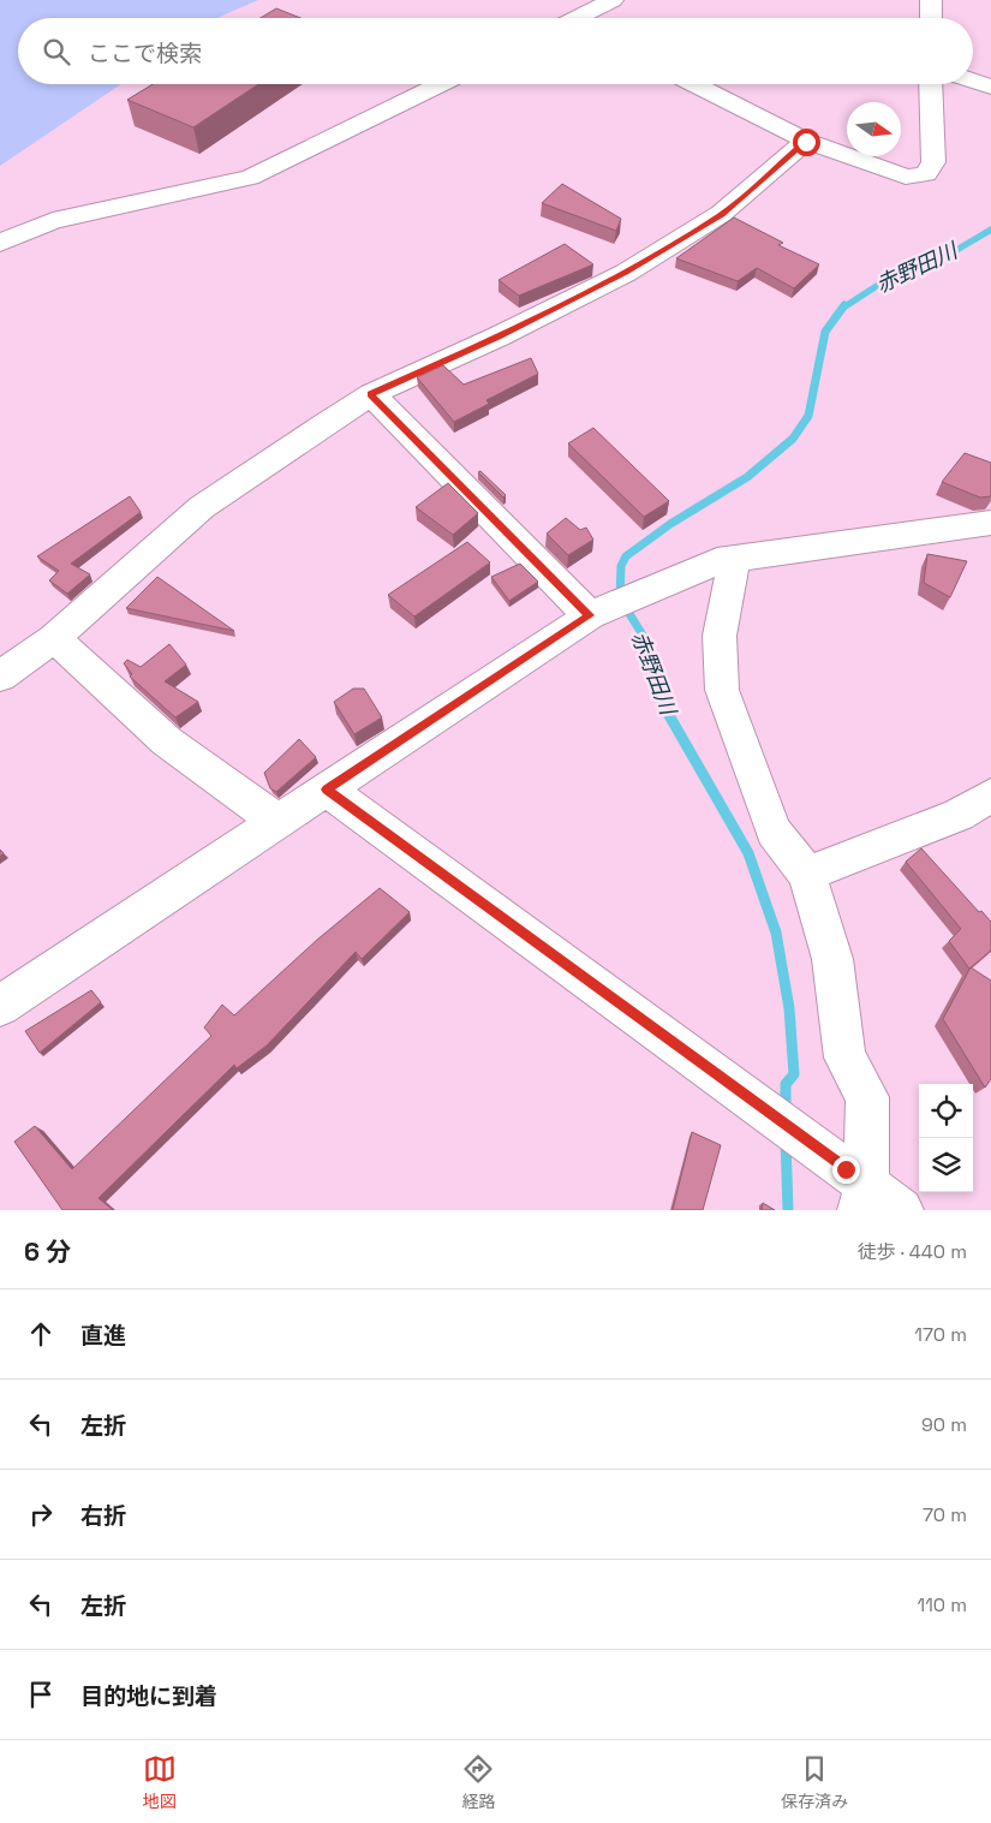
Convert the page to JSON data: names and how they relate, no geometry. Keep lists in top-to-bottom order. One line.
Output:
{"water":["赤野田川"],"north":"right","page":{"search":"ここで検索","heading":["6 分","徒歩 · 440 m"],"list":[["直進","170 m"],["左折","90 m"],["右折","70 m"],["左折","110 m"],"目的地に到着"],"nav":["地図","経路","保存済み"]}}
